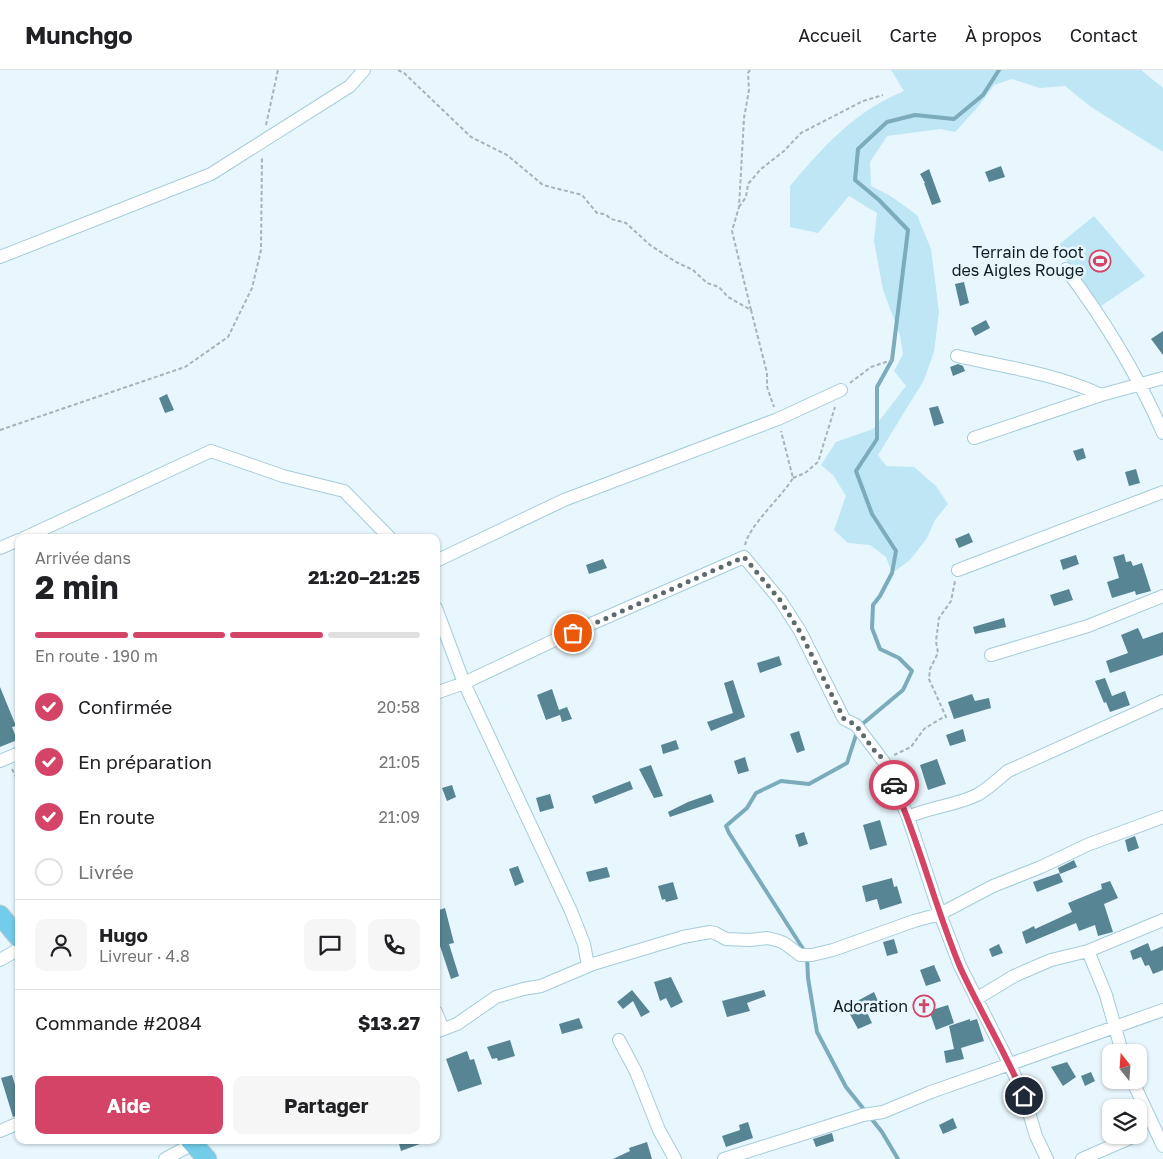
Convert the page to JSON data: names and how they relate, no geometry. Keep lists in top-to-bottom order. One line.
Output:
{"places":{"sports":["Terrain de foot des Aigles Rouge"],"church":["Adoration"]},"north":"top","page":{"header":"Munchgo","nav":["Accueil","Carte","À propos","Contact"],"heading":["2 min","Arrivée dans","21:20–21:25"],"panel":["Hugo","Livreur · 4.8","Commande #2084","$13.27"],"bar":"En route · 190 m","list":[["Confirmée","20:58"],["En préparation","21:05"],["En route","21:09"],"Livrée"],"buttons":["Aide","Partager"]}}
